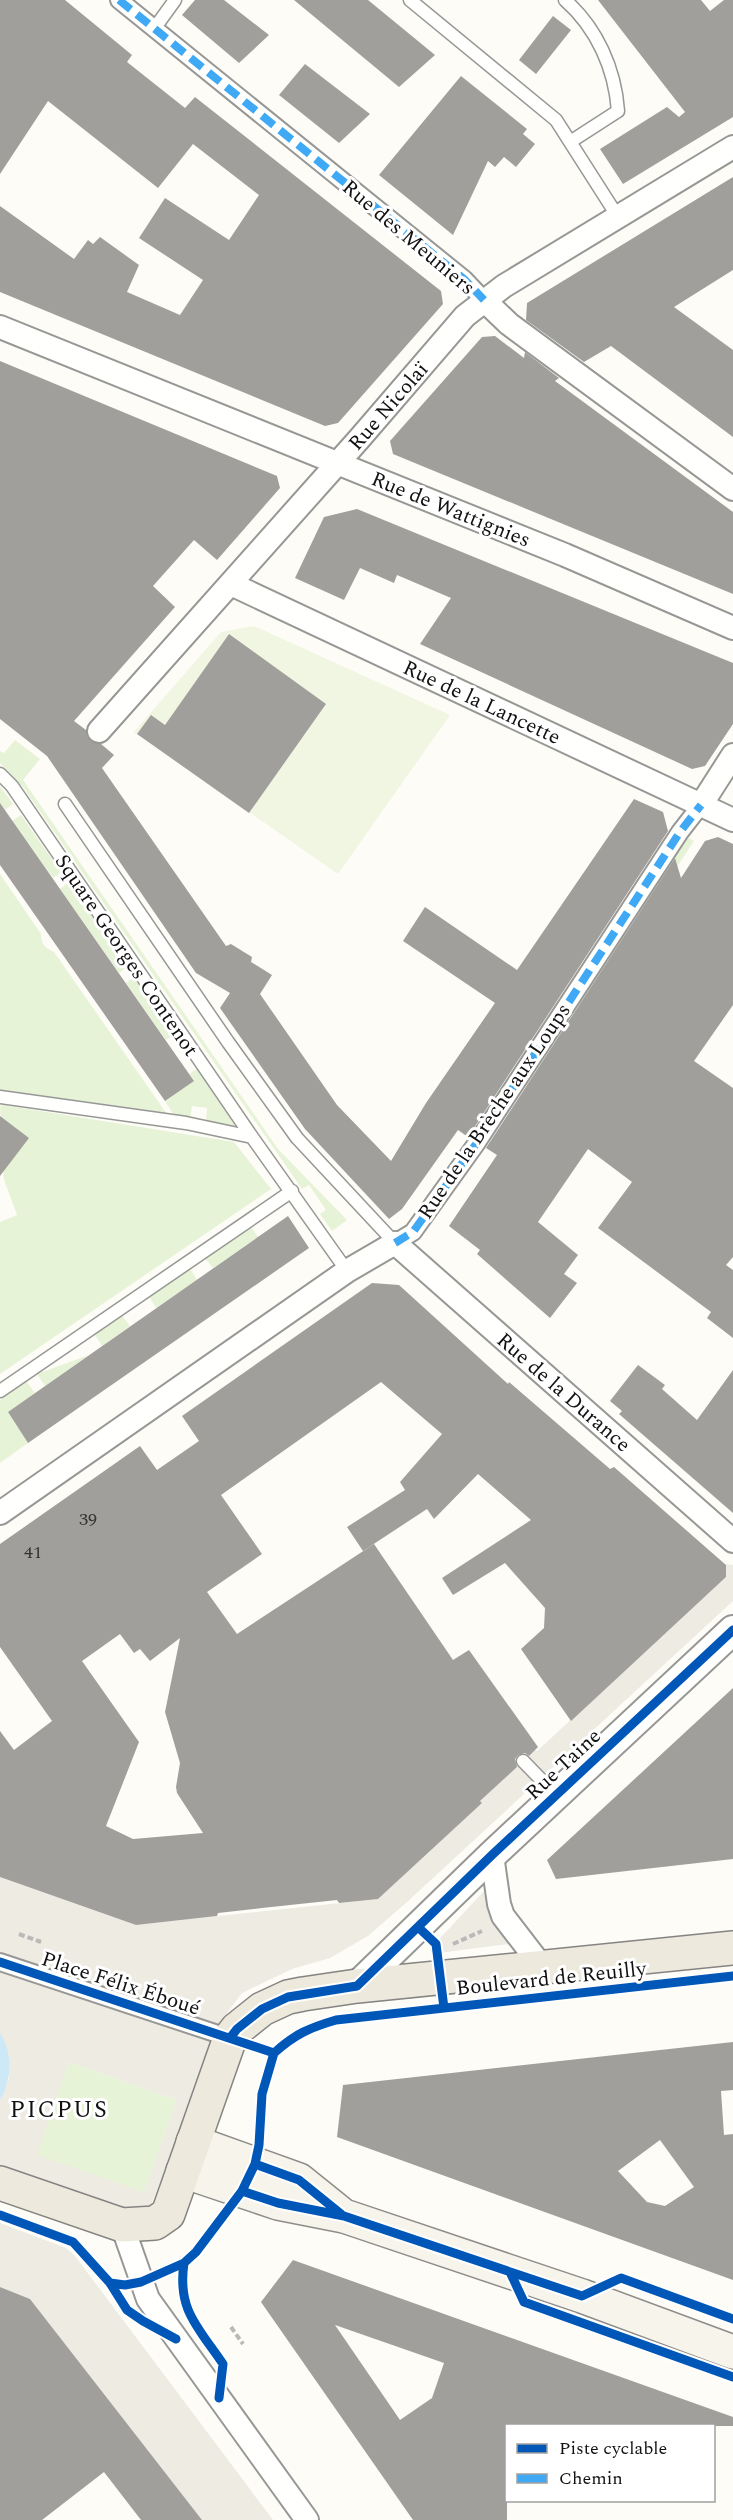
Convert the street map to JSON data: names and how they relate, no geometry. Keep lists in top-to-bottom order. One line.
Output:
{"streets":{"main road":["Boulevard de Reuilly"],"street":["Rue des Meuniers","Rue Nicolaï","Rue de Wattignies","Rue de la Lancette","Rue de la Brèche aux Loups","Rue de la Durance","Rue Taine","Place Félix Éboué"],"lane":["Square Georges Contenot"]},"crossings":[["Rue des Meuniers","Rue Nicolaï"],["Rue Nicolaï","Rue de Wattignies"],["Rue Nicolaï","Rue de la Lancette"],["Rue de la Lancette","Rue de la Brèche aux Loups"],["Square Georges Contenot","Rue de la Brèche aux Loups"],["Rue de la Brèche aux Loups","Rue de la Durance"],["Rue Taine","Boulevard de Reuilly"]],"districts":["PICPUS"],"house_numbers":["39","41"],"legend":["Piste cyclable","Chemin"]}
